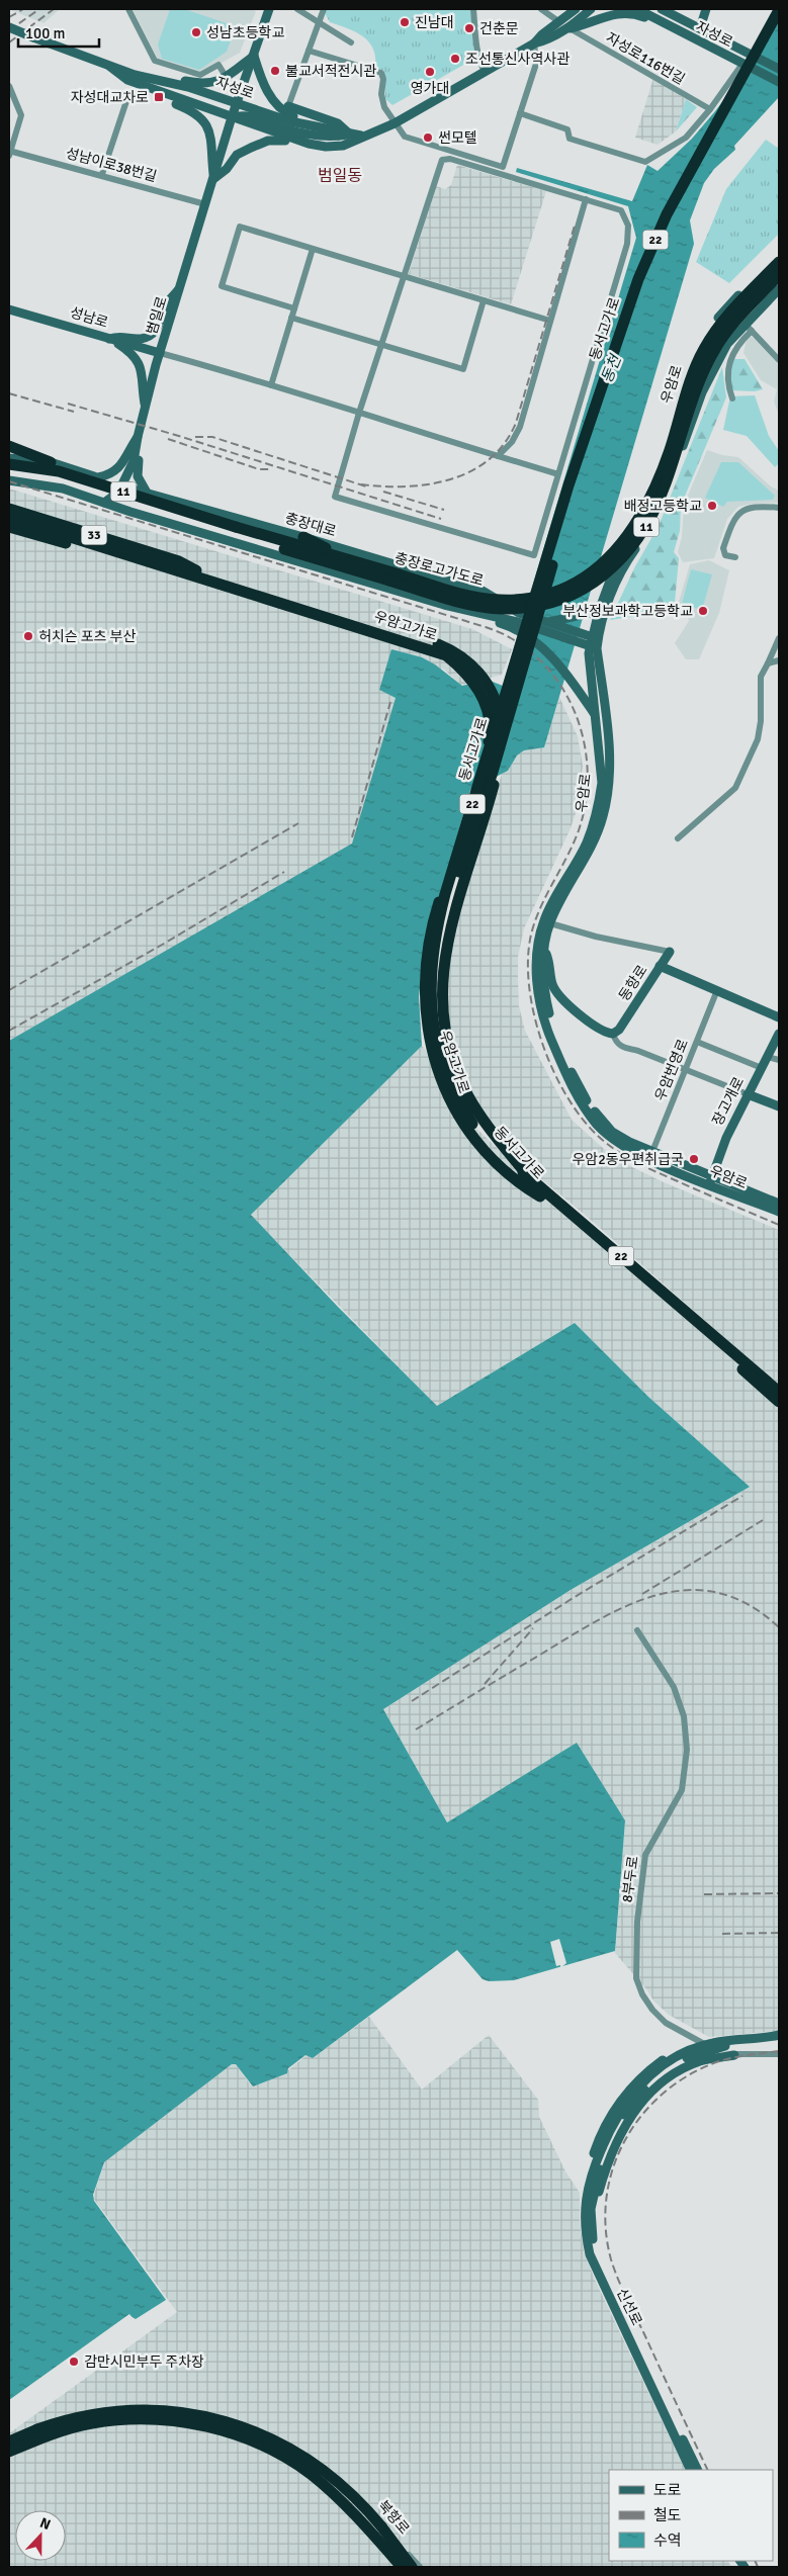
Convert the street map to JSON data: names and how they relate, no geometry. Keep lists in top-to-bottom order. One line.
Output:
{"streets":{"highway":["22","동서고가로","11","33","충장로고가도로","우암고가로"],"main road":["자성로","범일로","성남로","우암로","충장대로","동항로","장고개로","신선로"],"street":["자성로116번길","성남이로38번길","우암번영로","8부두로","북항로"]},"crossings":[["자성로","자성로116번길"],["자성로","범일로"],["성남이로38번길","범일로"],["범일로","성남로"],["동서고가로","우암고가로"],["우암로","충장대로"],["우암로","동항로"],["우암로","우암번영로"],["우암로","장고개로"],["33","우암고가로"]],"districts":["범일동"],"water":["동천"],"places":{"other":["진남대","건춘문","성남초등학교","조선통신사역사관","불교서적전시관","영가대","썬모텔","배정고등학교","부산정보과학고등학교","허치슨 포츠 부산","우암2동우편취급국","감만시민부두 주차장"],"transit":["자성대교차로"]},"legend":["도로","철도","수역"],"scale_bar":"100 m","north":"top"}
